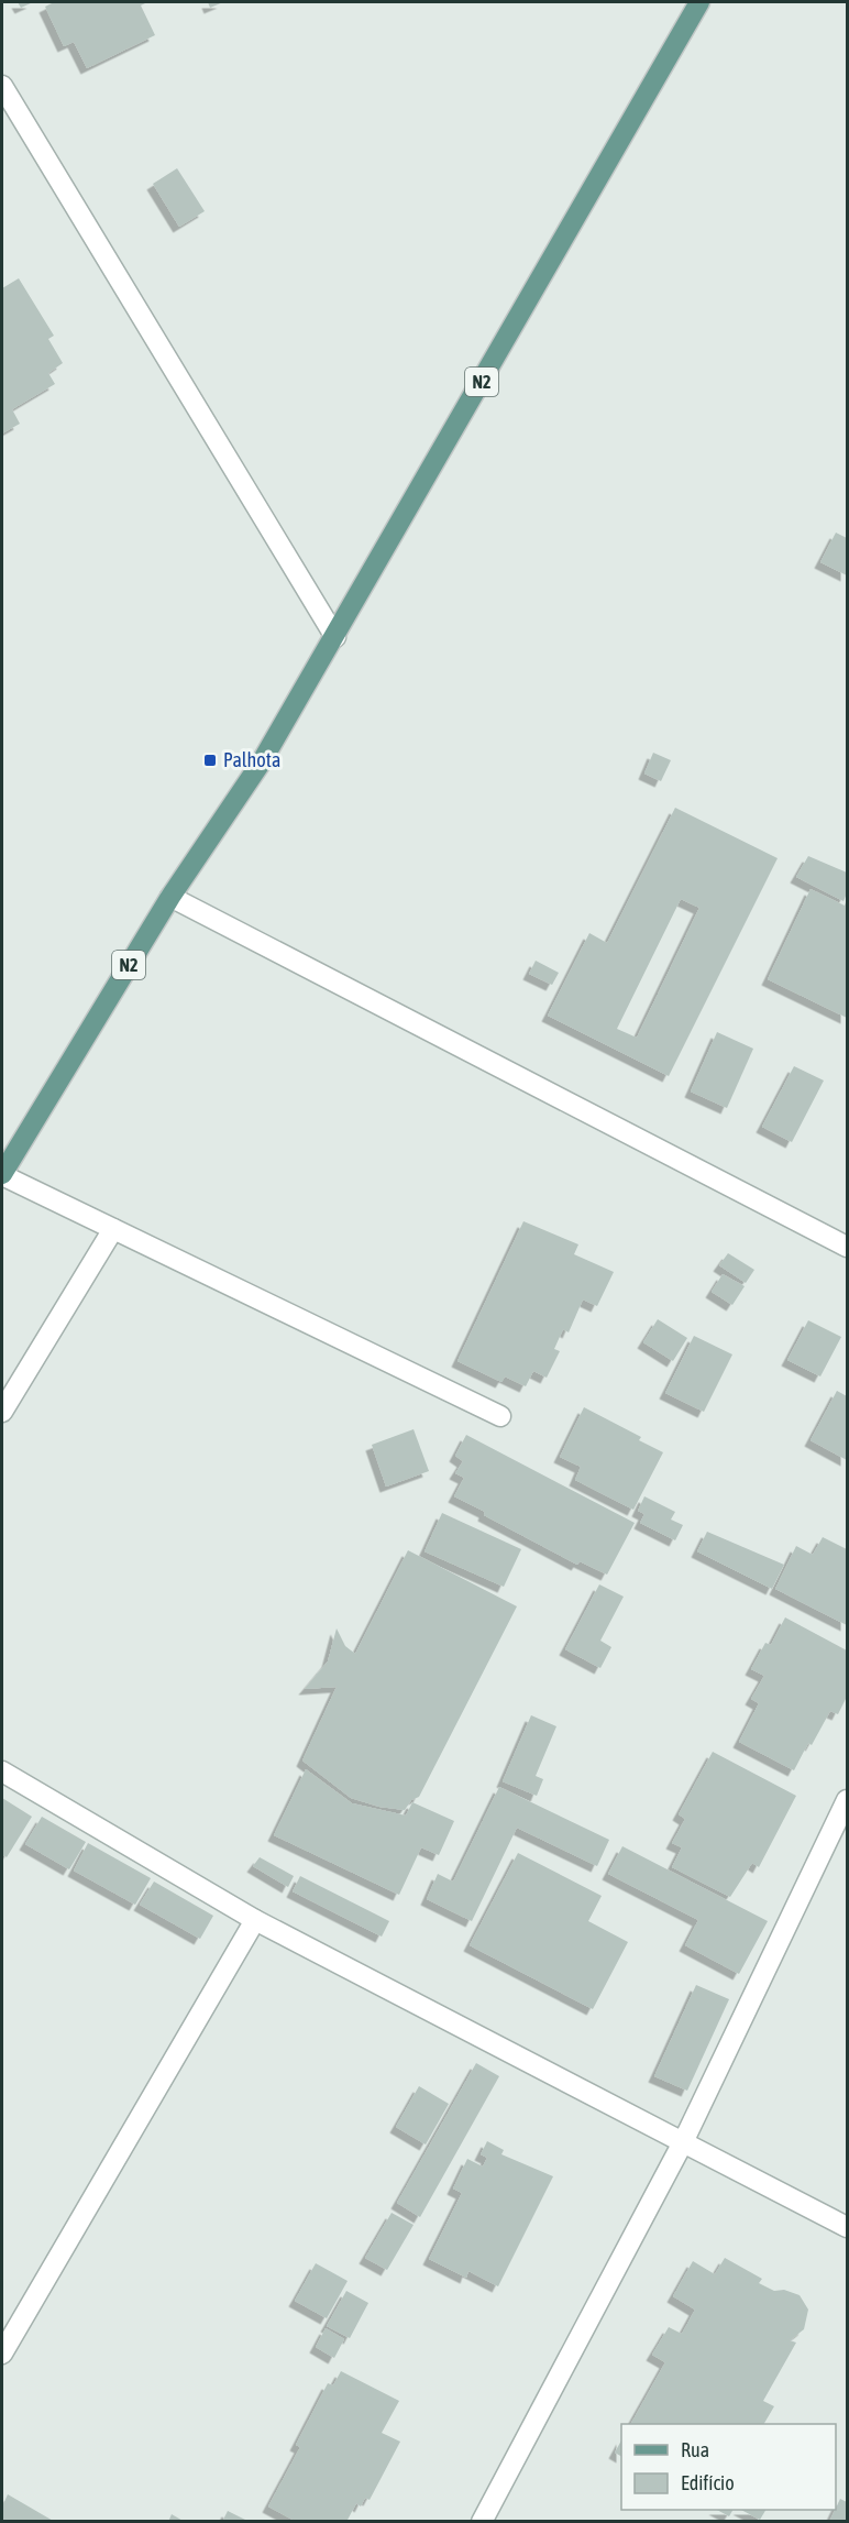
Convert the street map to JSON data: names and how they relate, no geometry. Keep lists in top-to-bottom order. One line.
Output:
{"streets":{"main road":["N2"]},"places":{"transit":["Palhota"]},"legend":["Rua","Edifício"]}
